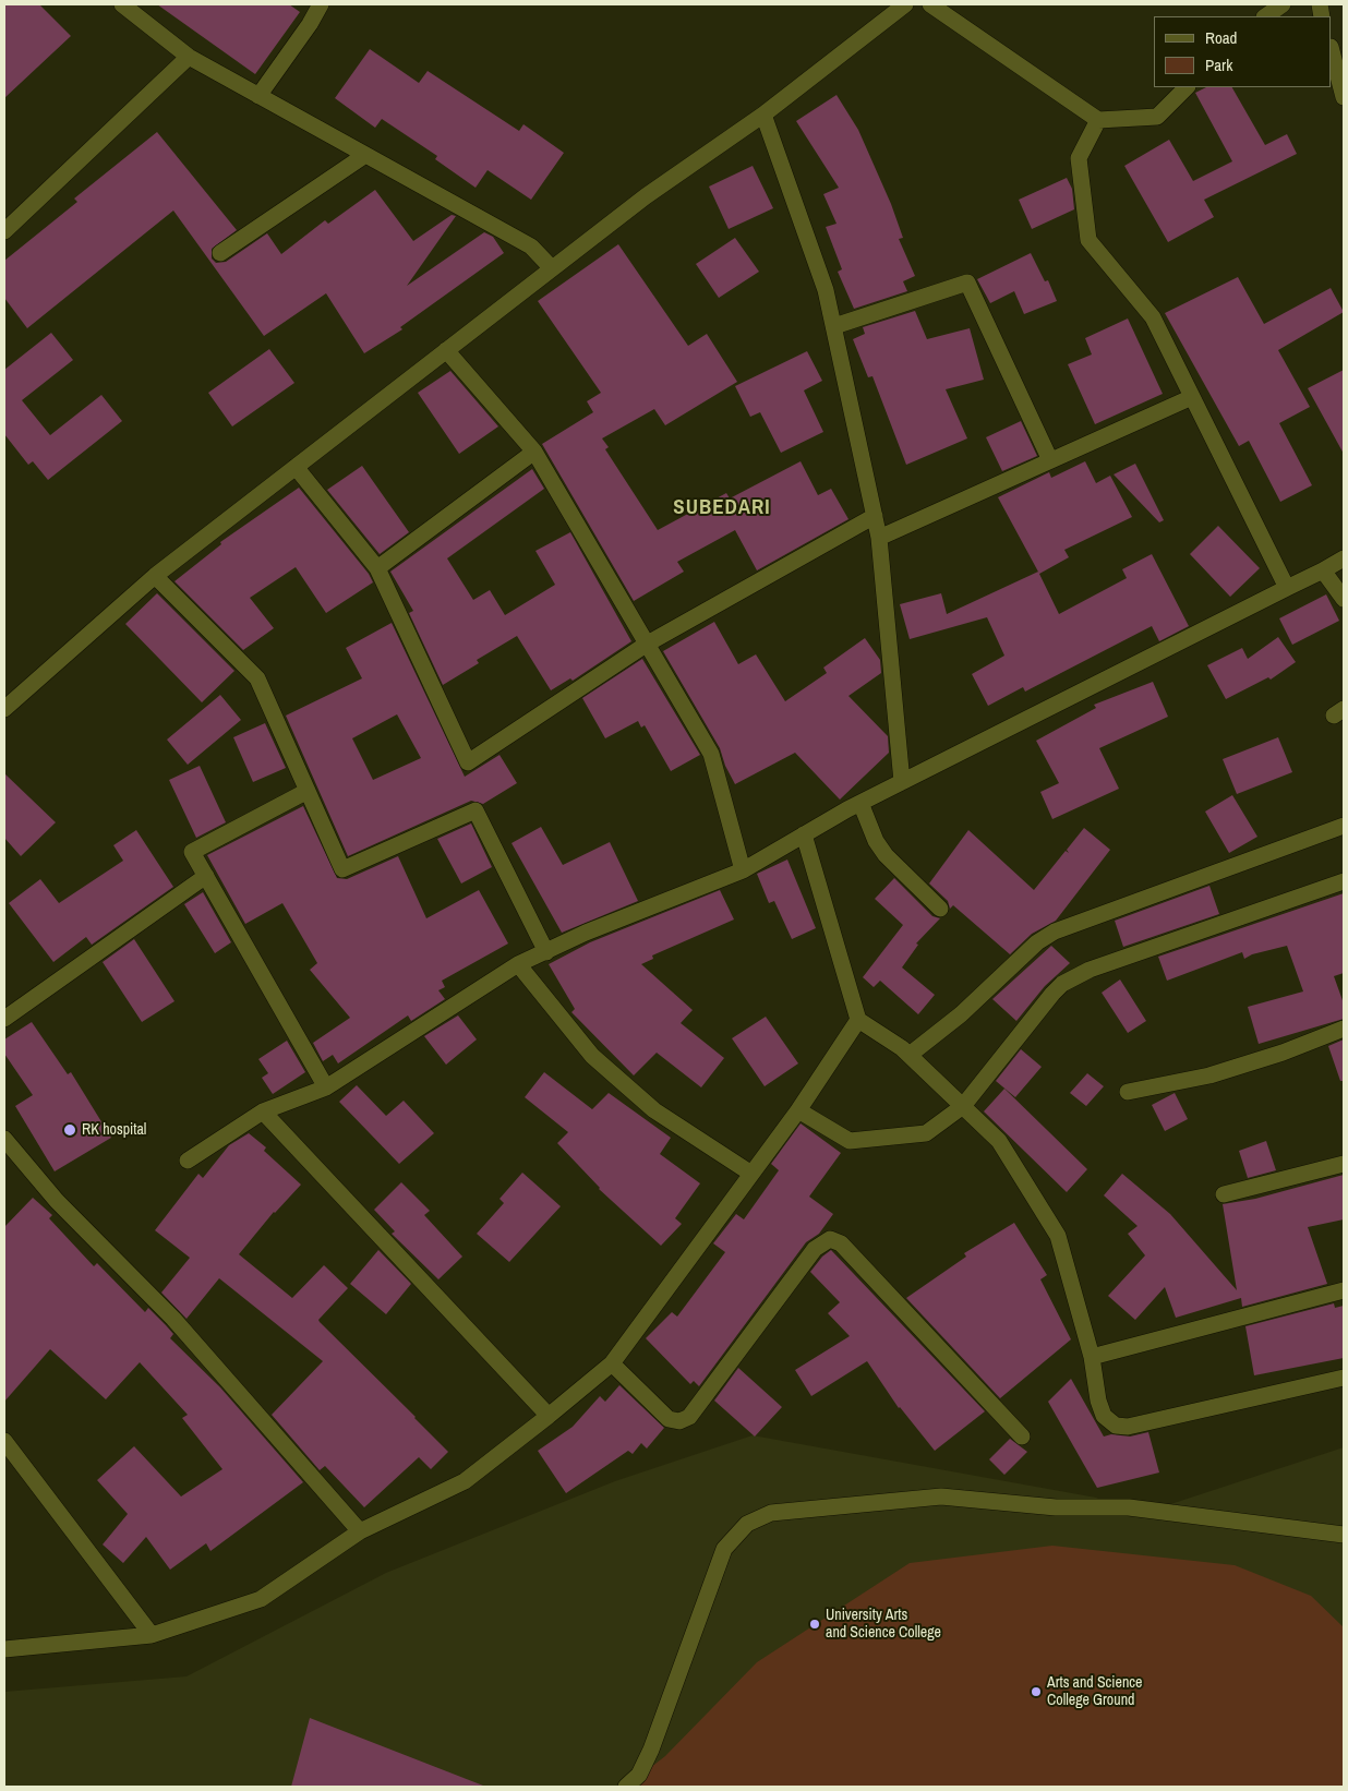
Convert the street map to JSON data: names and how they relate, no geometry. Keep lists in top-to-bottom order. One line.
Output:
{"districts":["SUBEDARI"],"places":["RK hospital","University Arts and Science College","Arts and Science College Ground"],"legend":["Road","Park"]}
